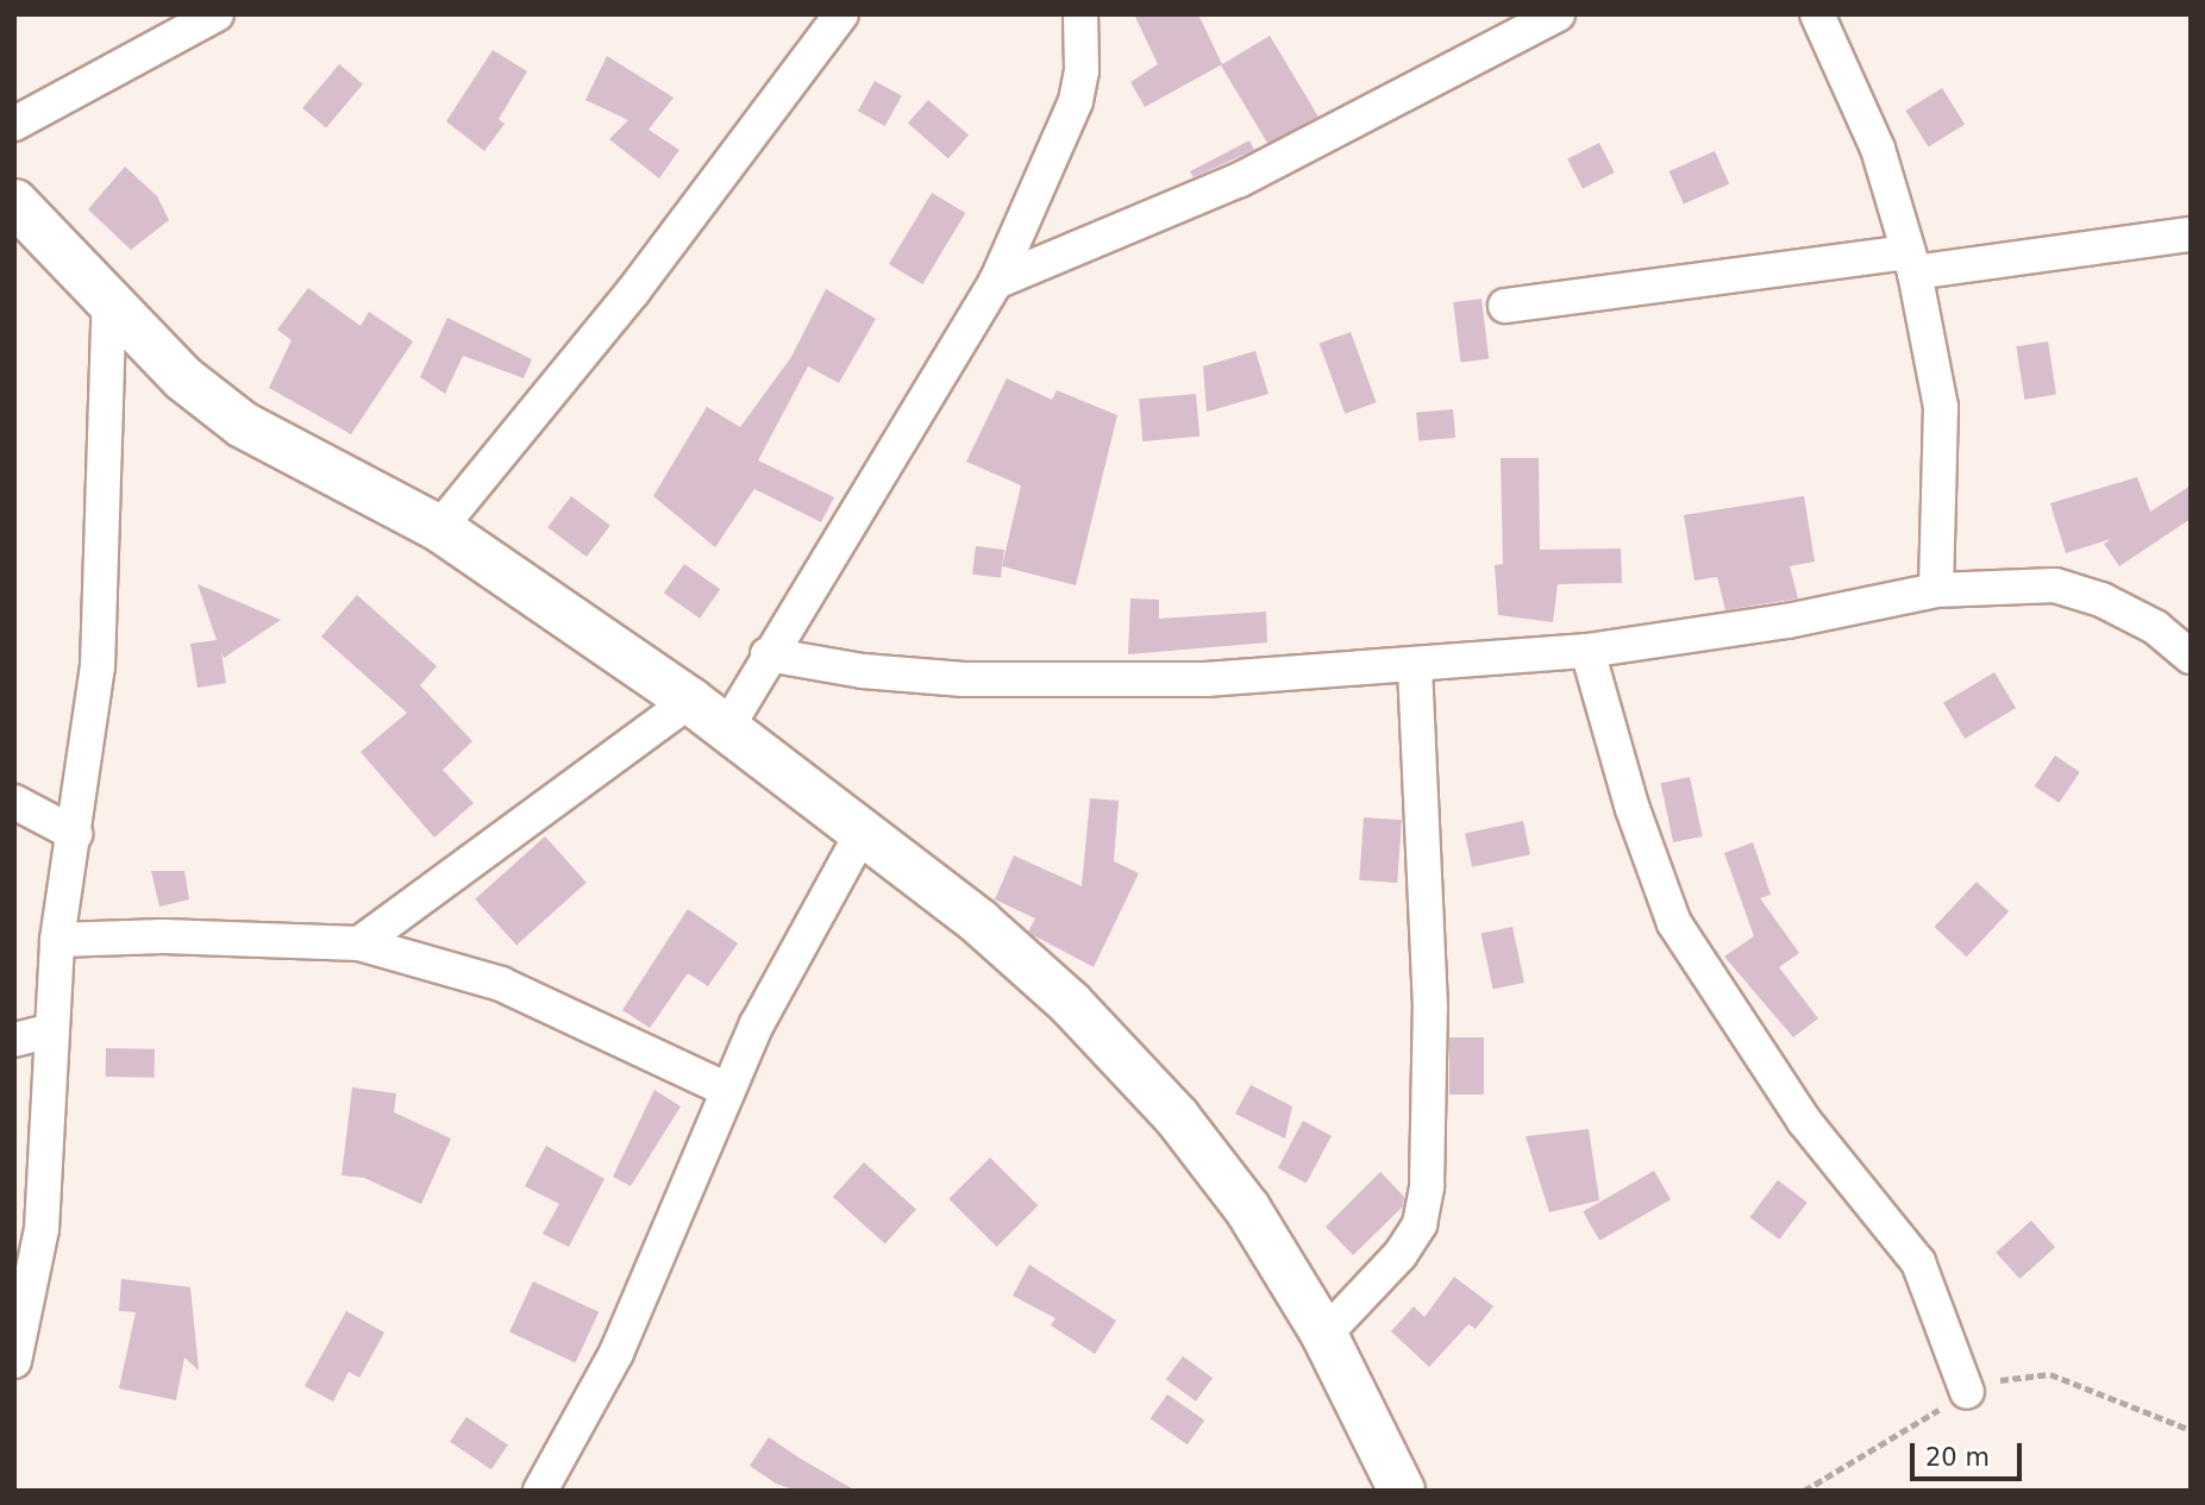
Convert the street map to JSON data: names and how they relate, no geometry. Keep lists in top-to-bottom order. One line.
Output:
{"scale_bar":"20 m"}
